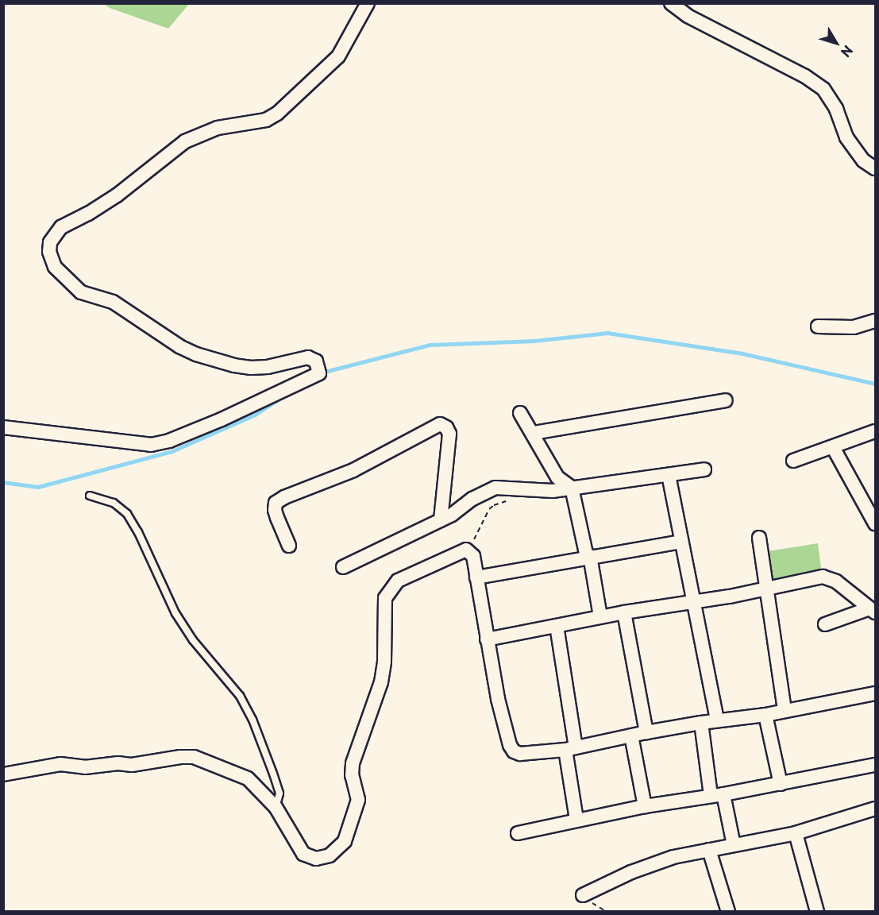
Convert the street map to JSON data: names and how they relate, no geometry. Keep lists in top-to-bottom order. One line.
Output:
{"north":"bottom right"}
